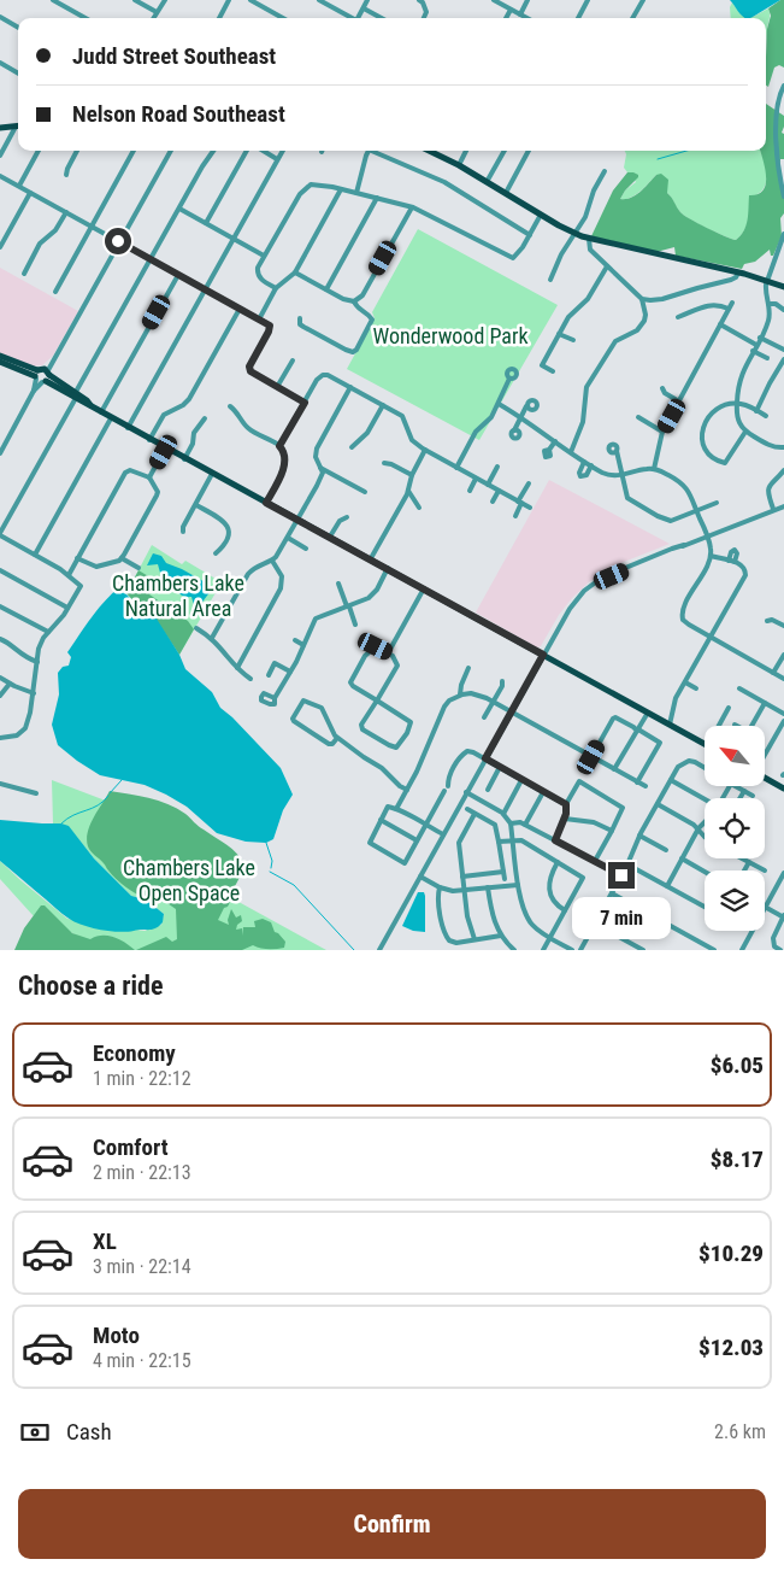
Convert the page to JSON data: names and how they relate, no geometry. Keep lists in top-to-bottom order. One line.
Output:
{"parks":["Wonderwood Park","Chambers Lake Natural Area","Chambers Lake Open Space"],"north":"top left","page":{"banner":["Judd Street Southeast","Nelson Road Southeast"],"bubble":"7 min","heading":"Choose a ride","list":[{"name":"Economy","note":"1 min · 22:12","value":"$6.05"},{"name":"Comfort","note":"2 min · 22:13","value":"$8.17"},{"name":"XL","note":"3 min · 22:14","value":"$10.29"},{"name":"Moto","note":"4 min · 22:15","value":"$12.03"}],"pay":["Cash","2.6 km"],"buttons":"Confirm"}}
